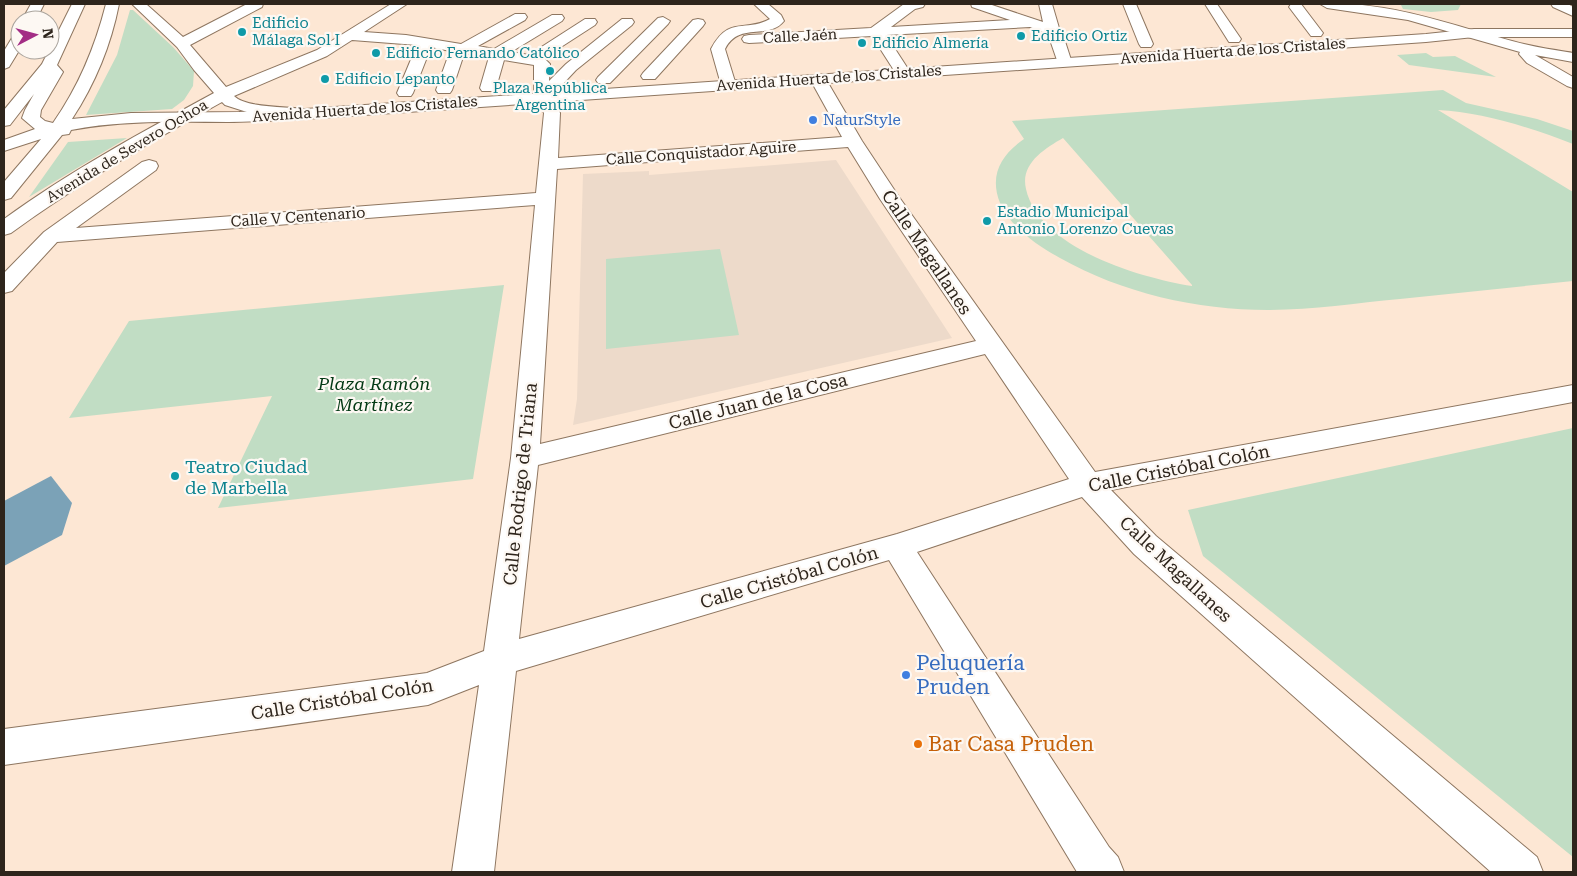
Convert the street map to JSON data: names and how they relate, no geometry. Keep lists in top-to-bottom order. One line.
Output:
{"streets":{"street":["Calle Jaén","Avenida Huerta de los Cristales","Avenida de Severo Ochoa","Calle Conquistador Aguire","Calle V Centenario","Calle Magallanes","Calle Juan de la Cosa","Calle Cristóbal Colón","Calle Rodrigo de Triana"]},"crossings":[["Avenida Huerta de los Cristales","Avenida de Severo Ochoa"],["Avenida Huerta de los Cristales","Calle Magallanes"],["Avenida Huerta de los Cristales","Calle Rodrigo de Triana"],["Avenida de Severo Ochoa","Calle V Centenario"],["Calle Conquistador Aguire","Calle Magallanes"],["Calle Conquistador Aguire","Calle Rodrigo de Triana"],["Calle V Centenario","Calle Rodrigo de Triana"],["Calle Magallanes","Calle Juan de la Cosa"],["Calle Magallanes","Calle Cristóbal Colón"],["Calle Juan de la Cosa","Calle Rodrigo de Triana"],["Calle Cristóbal Colón","Calle Rodrigo de Triana"]],"parks":["Plaza Ramón Martínez"],"places":["Edificio Málaga Sol I","Edificio Ortiz","Edificio Almería","Edificio Fernando Católico","Plaza República Argentina","Edificio Lepanto","NaturStyle","Estadio Municipal Antonio Lorenzo Cuevas","Teatro Ciudad de Marbella","Peluquería Pruden","Bar Casa Pruden"],"north":"right"}
